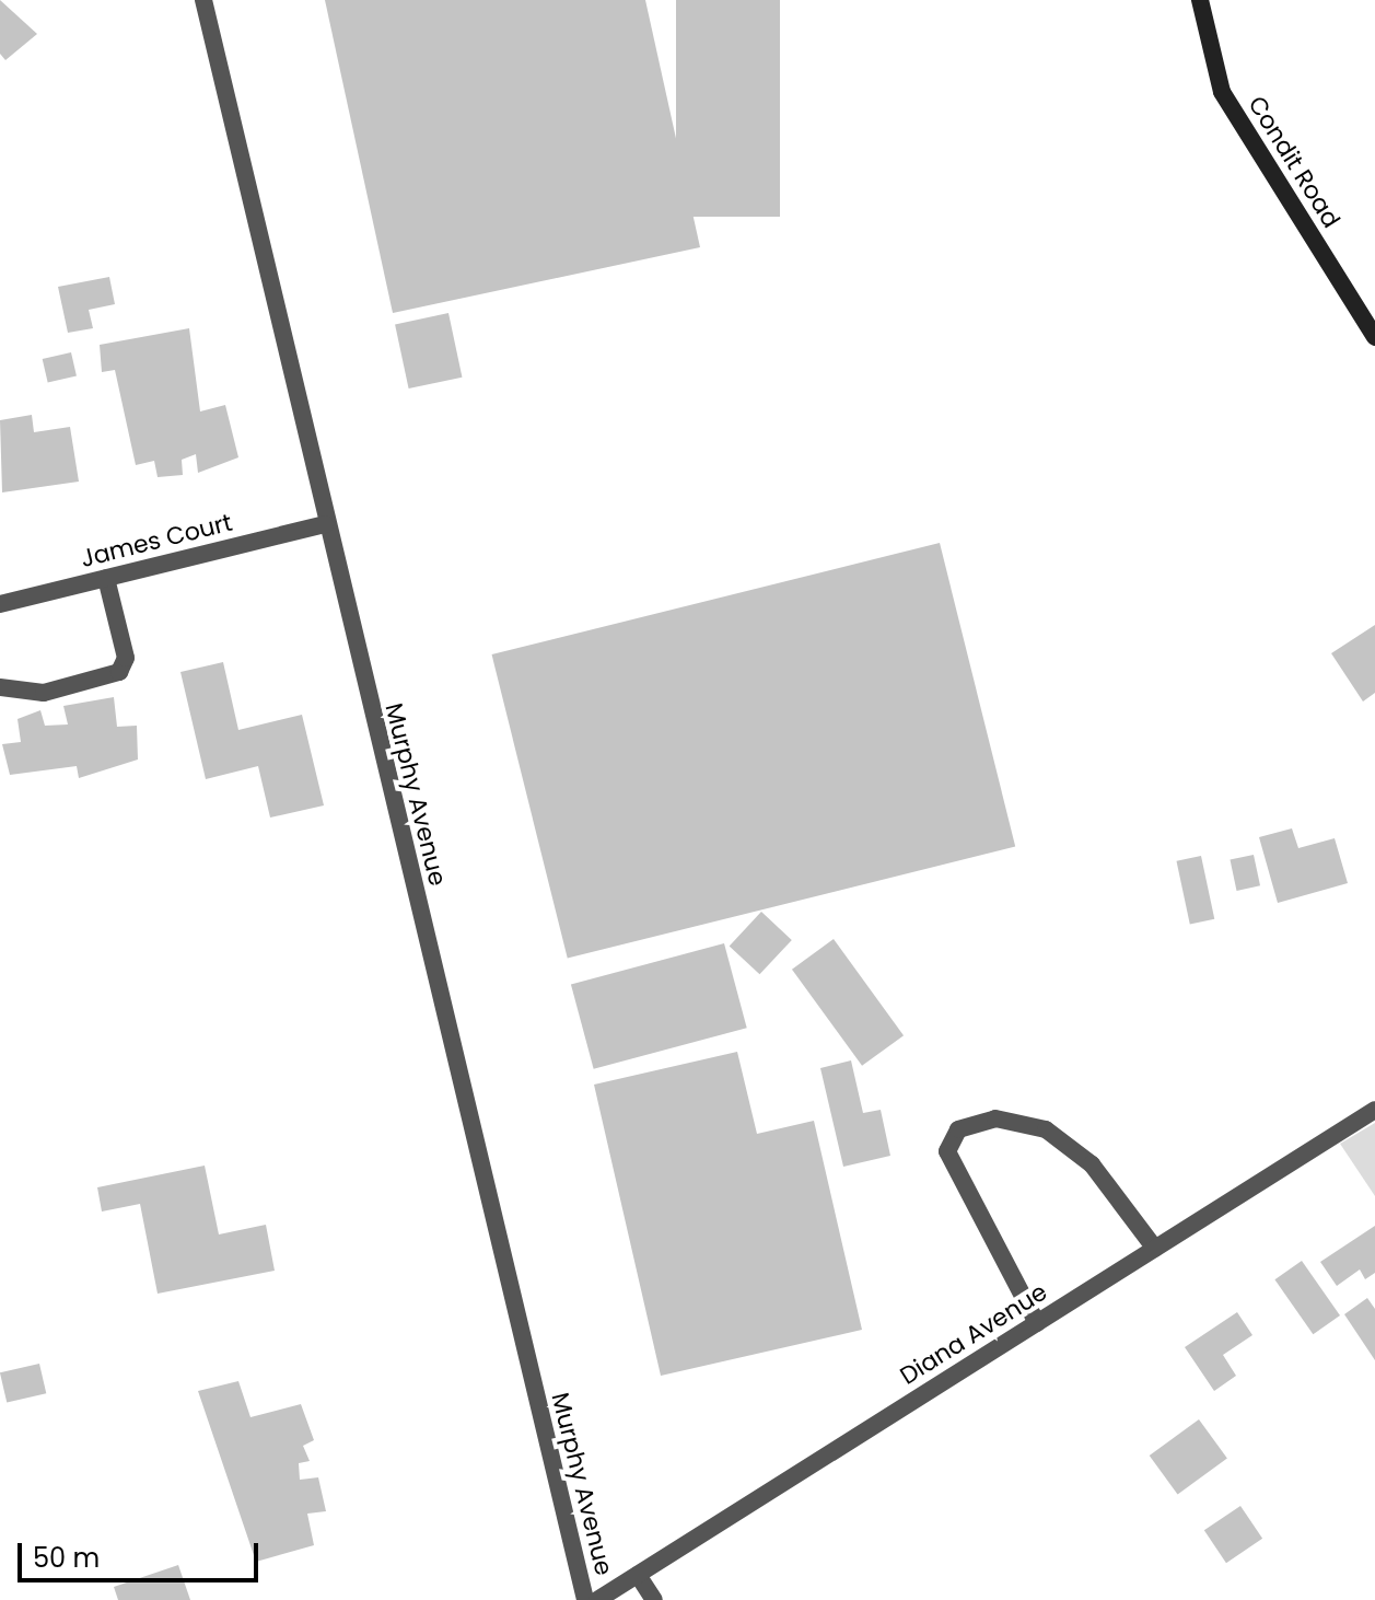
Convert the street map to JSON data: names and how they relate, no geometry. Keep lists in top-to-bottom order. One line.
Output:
{"streets":{"street":["Condit Road","James Court","Murphy Avenue","Diana Avenue"]},"crossings":[["James Court","Murphy Avenue"]],"scale_bar":"50 m"}
